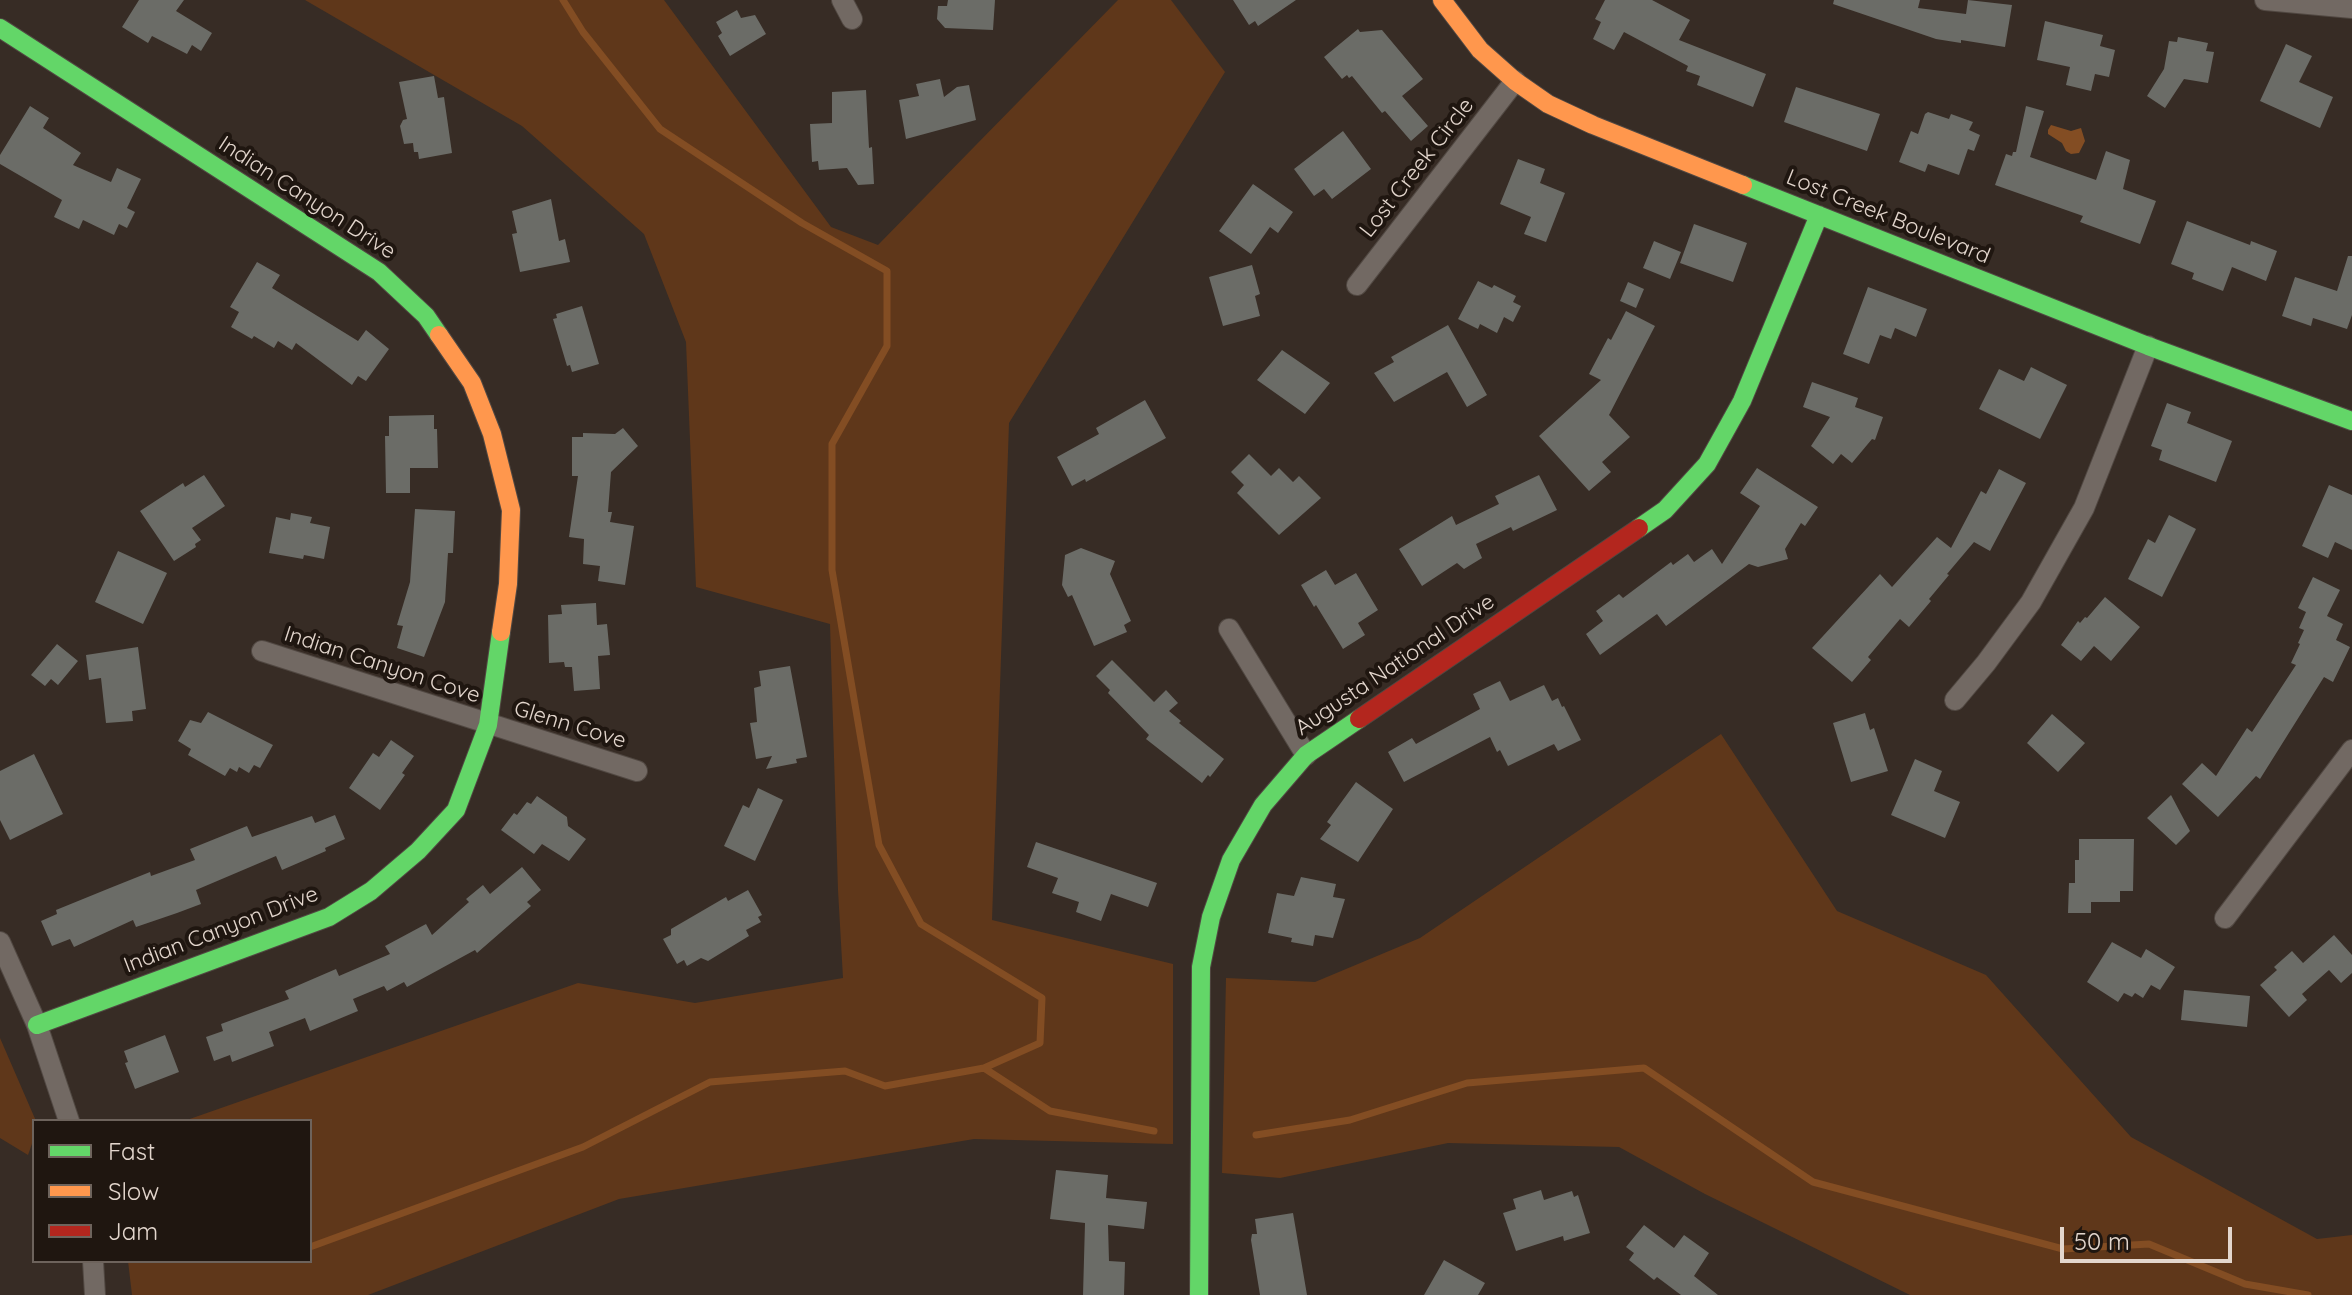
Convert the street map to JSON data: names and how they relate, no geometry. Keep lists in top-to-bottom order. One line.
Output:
{"streets":{"street":["Lost Creek Circle","Indian Canyon Drive","Lost Creek Boulevard","Indian Canyon Cove","Augusta National Drive","Glenn Cove"]},"crossings":[["Lost Creek Circle","Lost Creek Boulevard"],["Indian Canyon Drive","Indian Canyon Cove"],["Indian Canyon Drive","Glenn Cove"],["Lost Creek Boulevard","Augusta National Drive"],["Indian Canyon Cove","Glenn Cove"]],"legend":["Fast","Slow","Jam"],"scale_bar":"50 m"}
